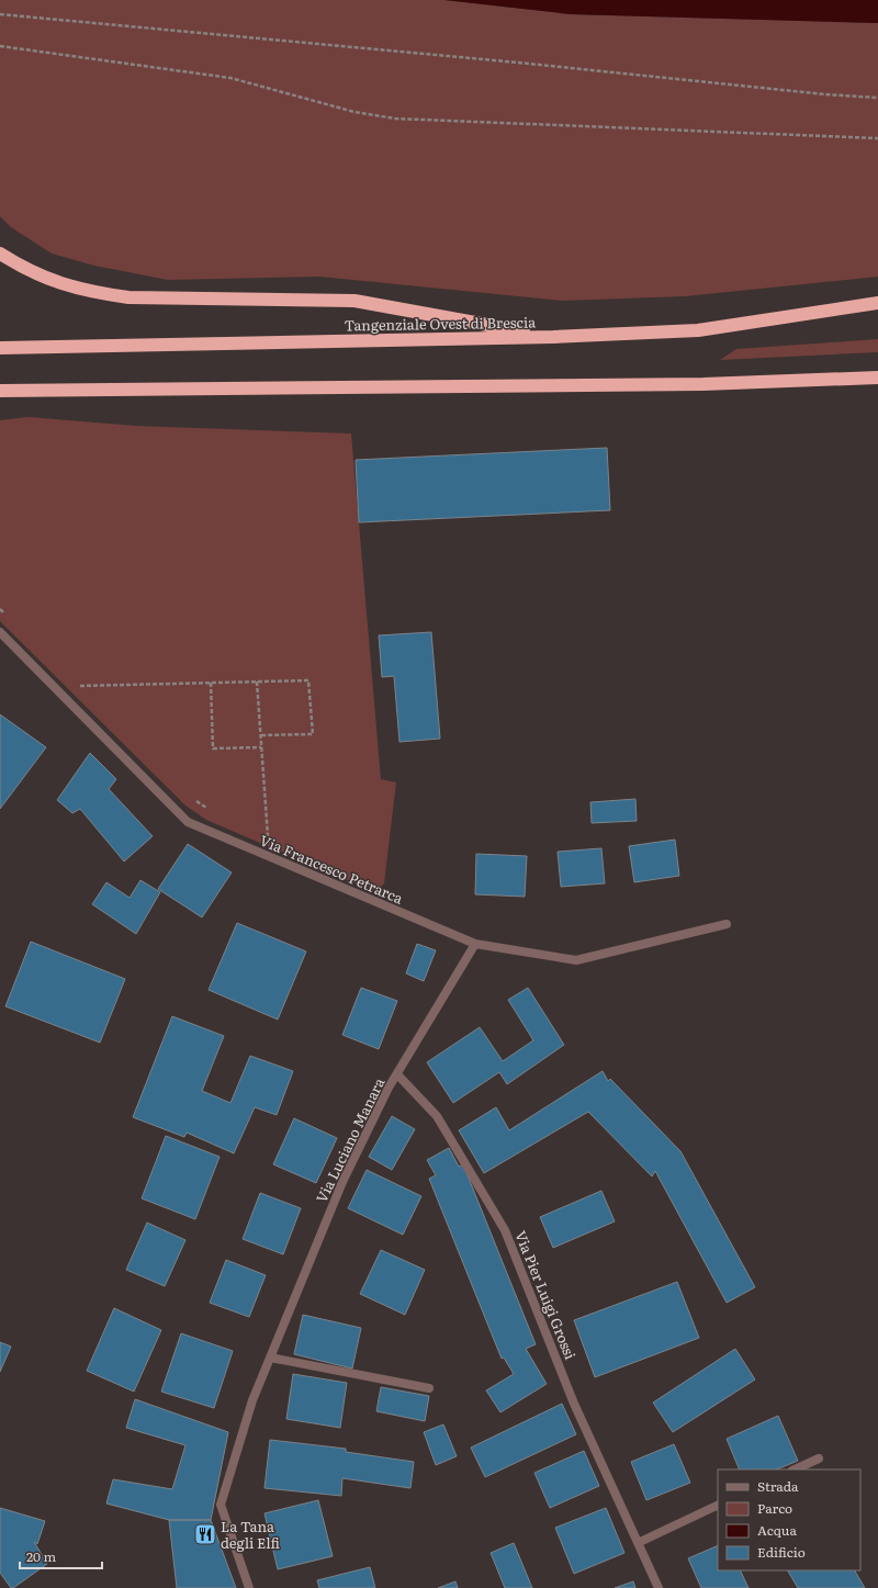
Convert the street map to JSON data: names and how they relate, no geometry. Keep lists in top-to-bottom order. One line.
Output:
{"streets":{"highway":["Tangenziale Ovest di Brescia"],"street":["Via Francesco Petrarca","Via Luciano Manara","Via Pier Luigi Grossi"]},"crossings":[["Via Francesco Petrarca","Via Luciano Manara"],["Via Luciano Manara","Via Pier Luigi Grossi"]],"places":{"restaurant":["La Tana degli Elfi"]},"legend":["Strada","Parco","Acqua","Edificio"],"scale_bar":"20 m"}
